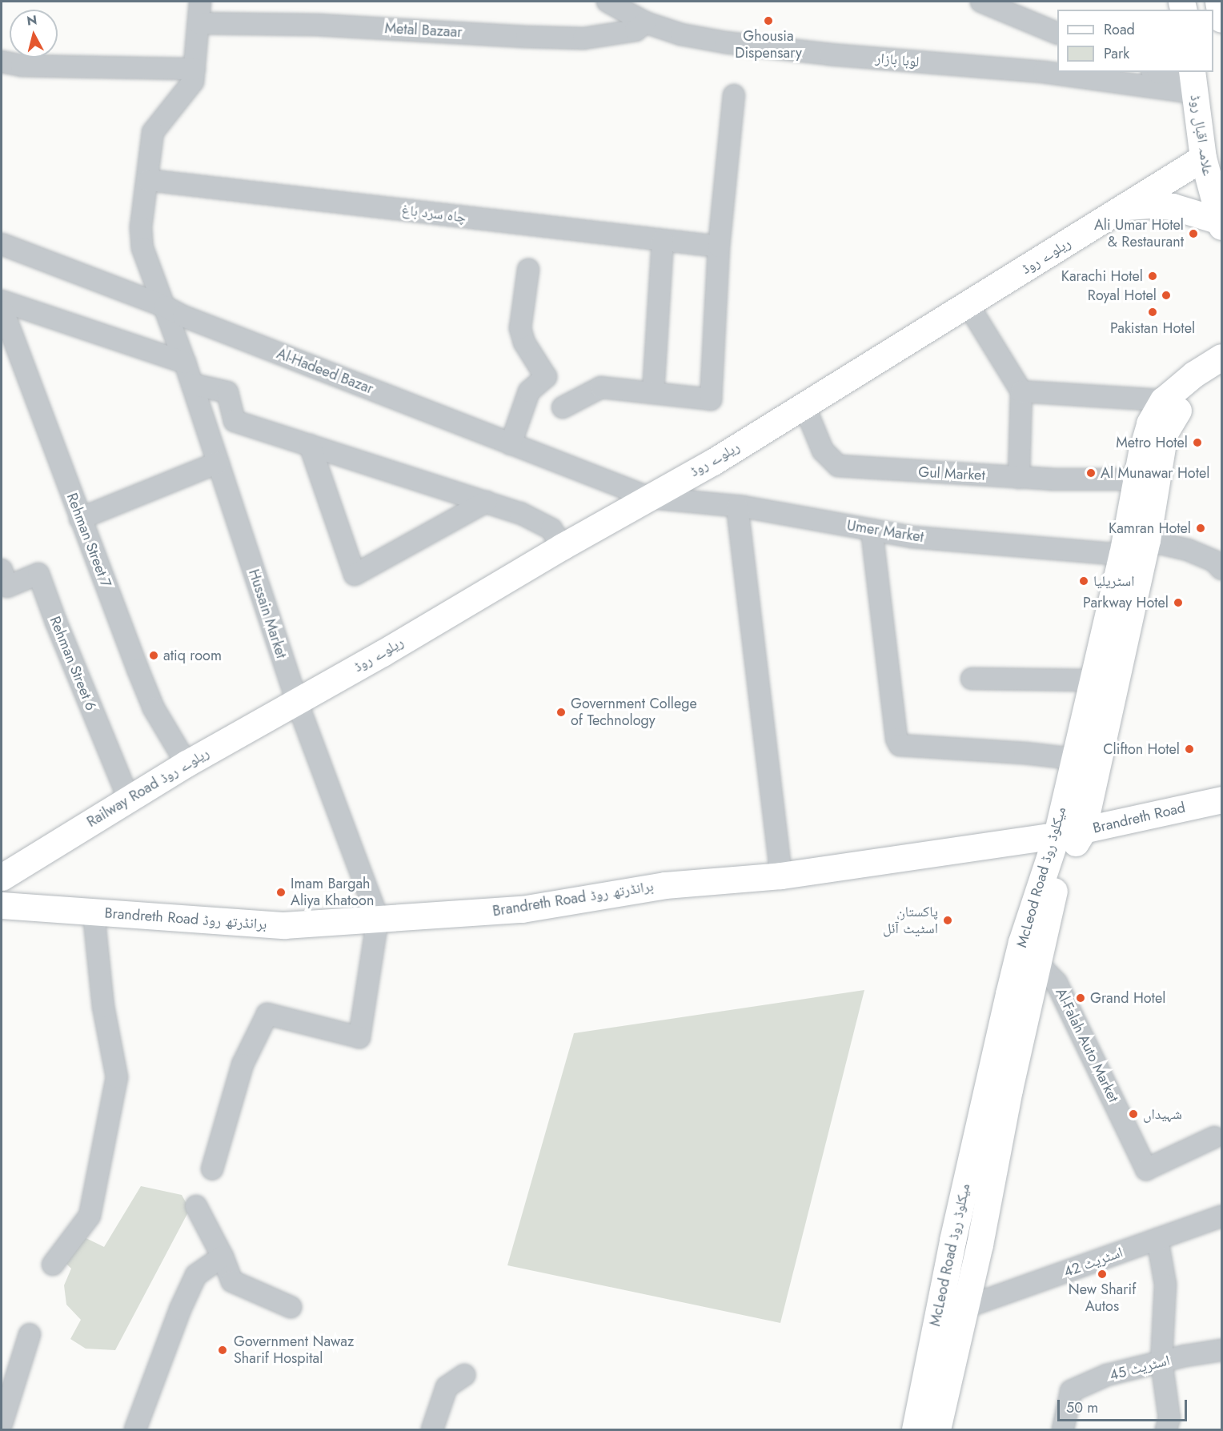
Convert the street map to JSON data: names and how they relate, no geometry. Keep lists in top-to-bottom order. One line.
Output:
{"streets":{"main road":["علامہ اقبال روڈ","ریلوے روڈ","Railway Road ریلوے روڈ","Brandreth Road","McLeod Road میکلوڈ روڈ","Brandreth Road برانڈرتھ روڈ"],"street":["Metal Bazaar","لوہا بازار","چاہ سرد باغ","Al-Hadeed Bazar","Gul Market","Umer Market","Rehman Street 7","Hussain Market","Rehman Street 6","Al-Falah Auto Market","اسٹریٹ 42","اسٹریٹ 45"]},"crossings":[["Metal Bazaar","لوہا بازار"],["Metal Bazaar","Hussain Market"],["لوہا بازار","علامہ اقبال روڈ"],["علامہ اقبال روڈ","ریلوے روڈ"],["چاہ سرد باغ","Hussain Market"],["ریلوے روڈ","Al-Hadeed Bazar"],["ریلوے روڈ","Gul Market"],["ریلوے روڈ","Umer Market"],["ریلوے روڈ","Hussain Market"],["ریلوے روڈ","Railway Road ریلوے روڈ"],["Al-Hadeed Bazar","Umer Market"],["Al-Hadeed Bazar","Hussain Market"],["Gul Market","McLeod Road میکلوڈ روڈ"],["Umer Market","McLeod Road میکلوڈ روڈ"],["Rehman Street 7","Railway Road ریلوے روڈ"],["Hussain Market","Railway Road ریلوے روڈ"],["Hussain Market","Brandreth Road برانڈرتھ روڈ"],["Rehman Street 6","Railway Road ریلوے روڈ"],["Brandreth Road","McLeod Road میکلوڈ روڈ"],["Brandreth Road","Brandreth Road برانڈرتھ روڈ"],["McLeod Road میکلوڈ روڈ","Brandreth Road برانڈرتھ روڈ"],["McLeod Road میکلوڈ روڈ","Al-Falah Auto Market"],["McLeod Road میکلوڈ روڈ","اسٹریٹ 42"]],"places":["Ghousia Dispensary","Ali Umar Hotel & Restaurant","Karachi Hotel","Royal Hotel","Pakistan Hotel","Metro Hotel","Al Munawar Hotel","Kamran Hotel","اسٹریلیا","Parkway Hotel","atiq room","Government College of Technology","Clifton Hotel","Imam Bargah Aliya Khatoon","پاکستان اسٹیٹ آئل","Grand Hotel","شہیداں","New Sharif Autos","Government Nawaz Sharif Hospital"],"legend":["Road","Park"],"scale_bar":"50 m","north":"top"}
